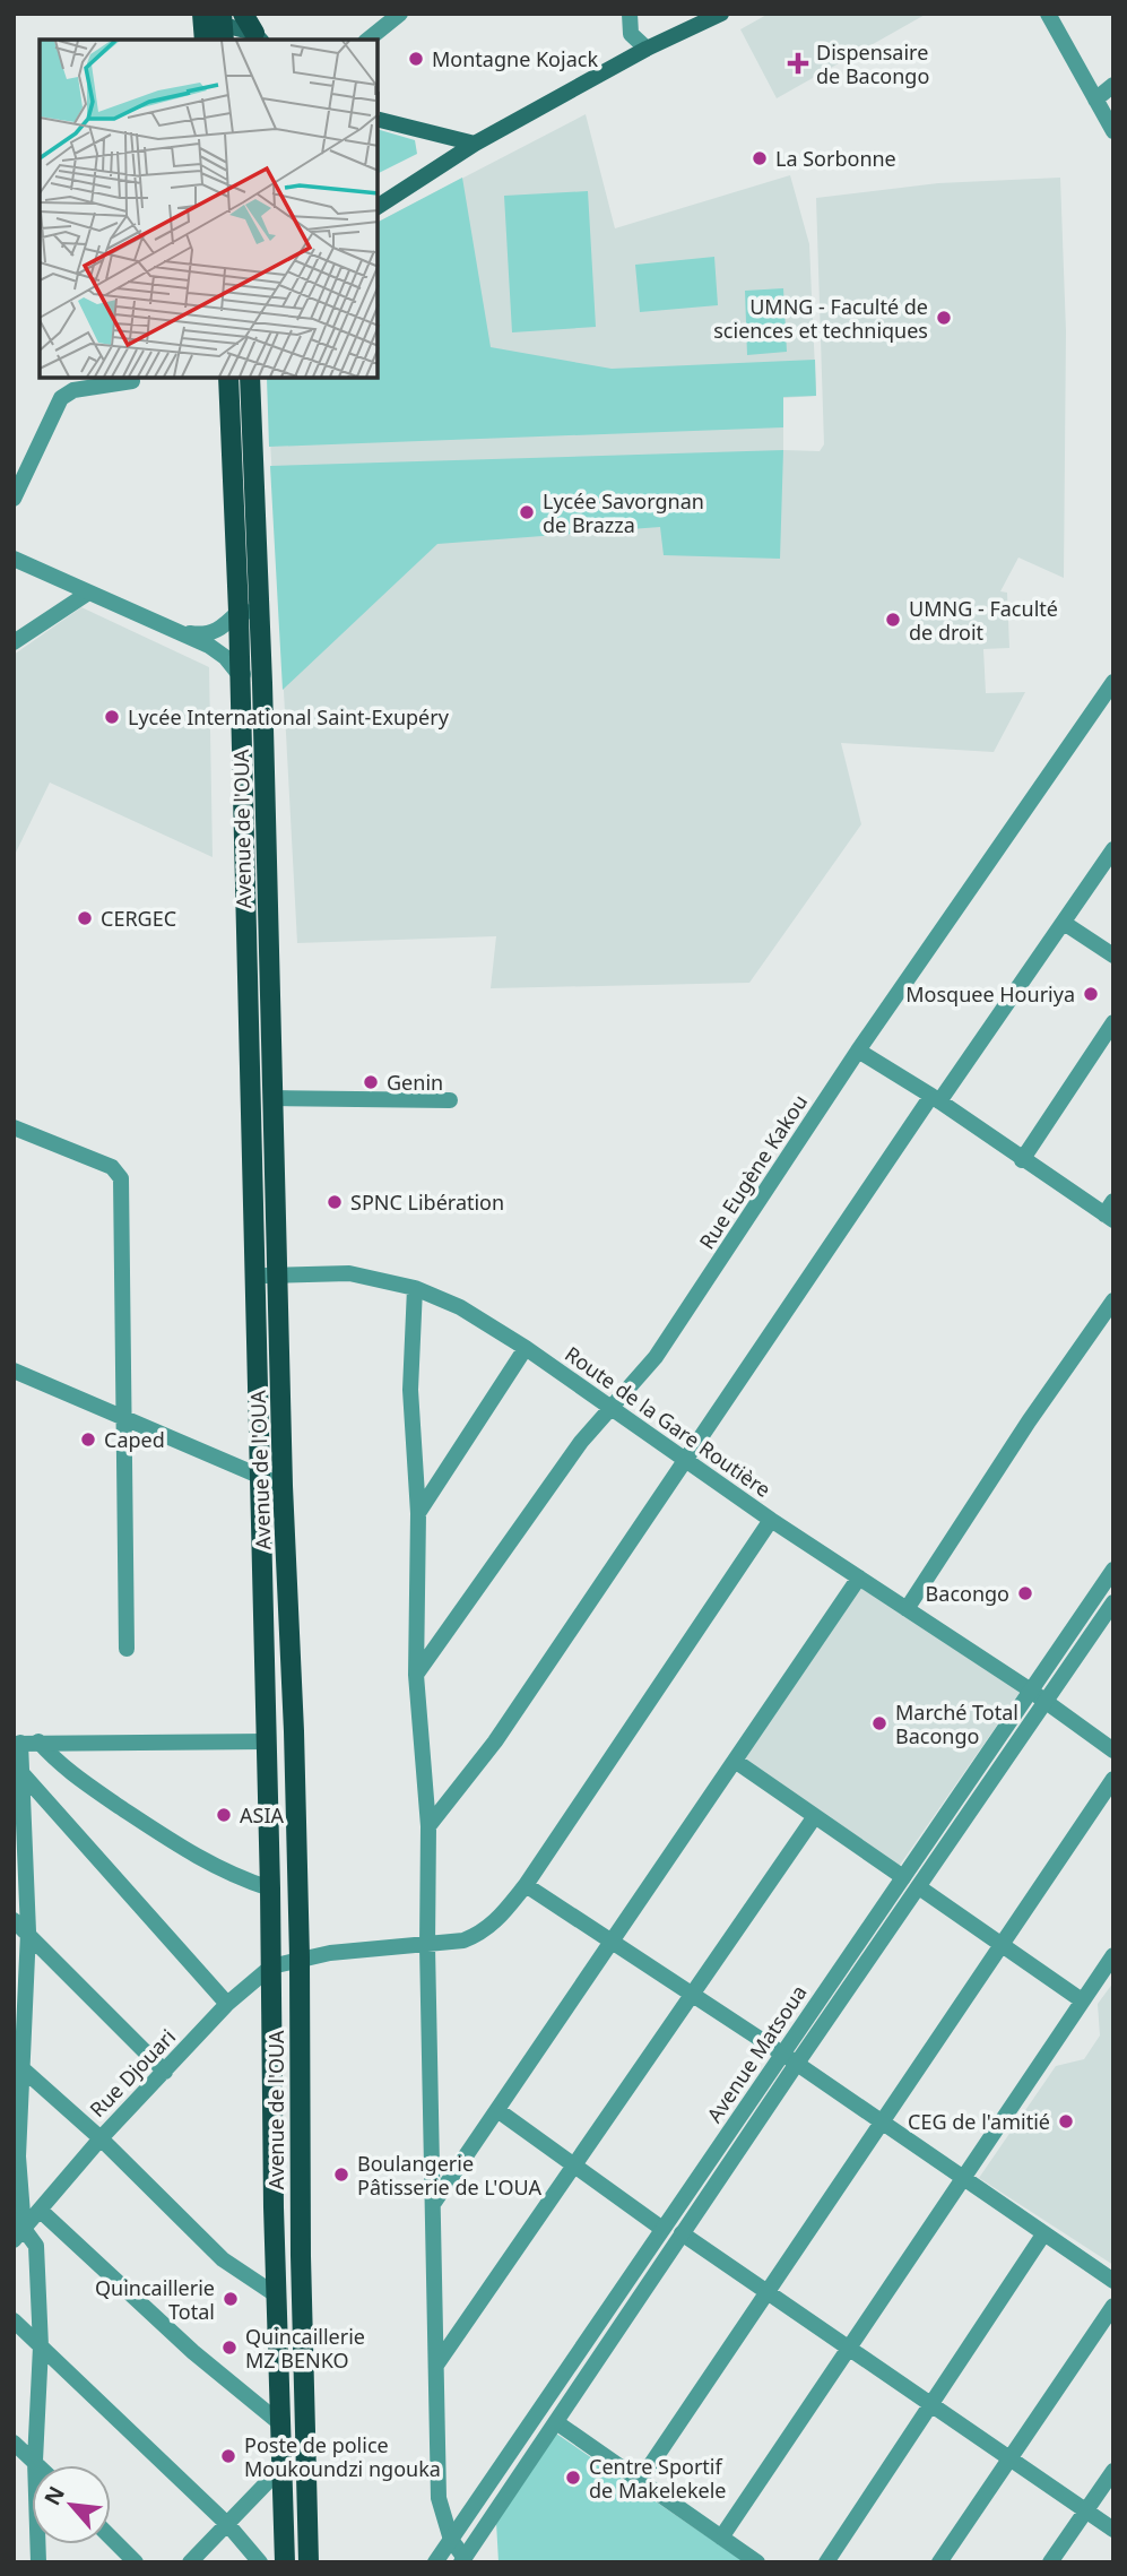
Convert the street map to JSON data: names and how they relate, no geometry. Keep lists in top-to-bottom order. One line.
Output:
{"streets":{"main road":["Avenue de l'OUA"],"street":["Rue Eugène Kakou","Route de la Gare Routière","Avenue Matsoua","Rue Djouari"]},"crossings":[["Avenue de l'OUA","Route de la Gare Routière"],["Avenue de l'OUA","Rue Djouari"],["Rue Eugène Kakou","Route de la Gare Routière"],["Route de la Gare Routière","Avenue Matsoua"],["Route de la Gare Routière","Rue Djouari"]],"places":{"other":["Montagne Kojack","La Sorbonne","UMNG - Faculté de sciences et techniques","Lycée Savorgnan de Brazza","UMNG - Faculté de droit","Lycée International Saint-Exupéry","CERGEC","Mosquee Houriya","Genin","SPNC Libération","Caped","Bacongo","Marché Total Bacongo","ASIA","CEG de l'amitié","Boulangerie Pâtisserie de L'OUA","Quincaillerie Total","Quincaillerie MZ BENKO","Poste de police Moukoundzi ngouka","Centre Sportif de Makelekele"],"health":["Dispensaire de Bacongo"]},"north":"top left"}
